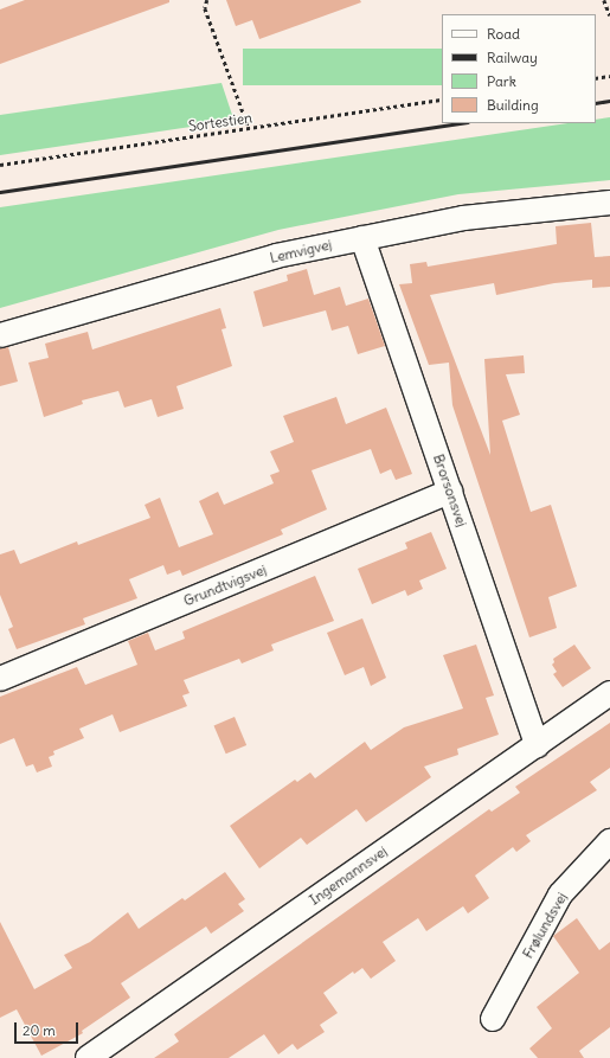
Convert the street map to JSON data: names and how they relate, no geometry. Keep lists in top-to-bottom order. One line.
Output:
{"streets":{"street":["Lemvigvej","Brorsonsvej","Grundtvigsvej","Ingemannsvej","Frølundsvej"],"path":["Sortestien"]},"crossings":[["Lemvigvej","Brorsonsvej"],["Brorsonsvej","Grundtvigsvej"],["Brorsonsvej","Ingemannsvej"]],"legend":["Road","Railway","Park","Building"],"scale_bar":"20 m"}
